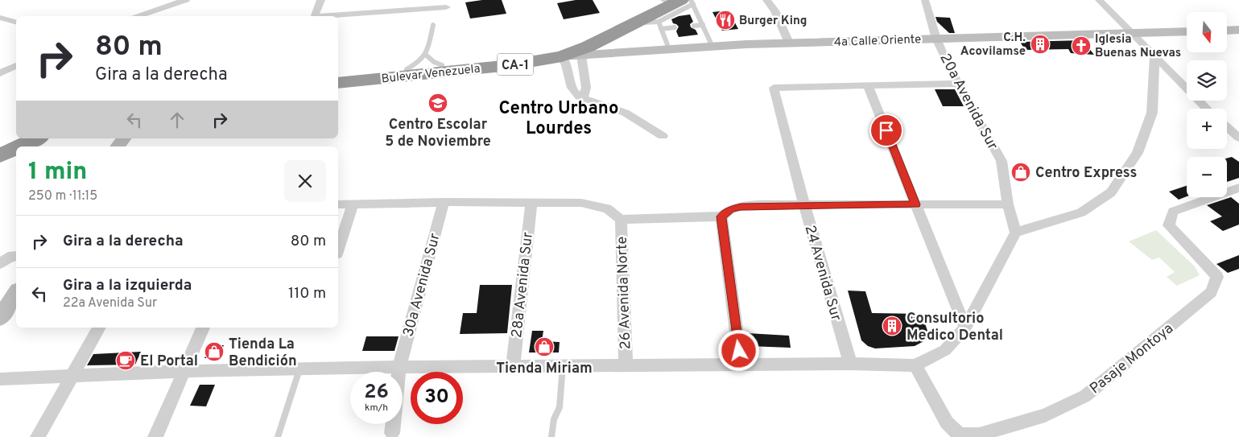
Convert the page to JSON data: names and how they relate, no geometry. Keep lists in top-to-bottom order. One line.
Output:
{"streets":{"highway":["CA-1","Bulevar Venezuela"],"street":["4a Calle Oriente","20a Avenida Sur","24 Avenida Sur","30a Avenida Sur","28a Avenida Sur","26 Avenida Norte","Pasaje Montoya"]},"crossings":[["4a Calle Oriente","Bulevar Venezuela"],["4a Calle Oriente","20a Avenida Sur"]],"districts":["Centro Urbano Lourdes"],"places":{"restaurant":["Burger King"],"building":["C.H. Acovilamse","Consultorio Medico Dental"],"church":["Iglesia Buenas Nuevas"],"school or university":["Centro Escolar 5 de Noviembre"],"shop":["Centro Express","Tienda Miriam","Tienda La Bendición"],"cafe":["El Portal"]},"north":"bottom","page":{"map_buttons":["+","−"],"turn":["80 m","Gira a la derecha"],"heading":["1 min","250 m · 11:15"],"list":[{"name":"Gira a la derecha","value":"80 m"},{"name":"Gira a la izquierda","note":"22a Avenida Sur","value":"110 m"}],"speed":"26 km/h","limit":"30"}}
